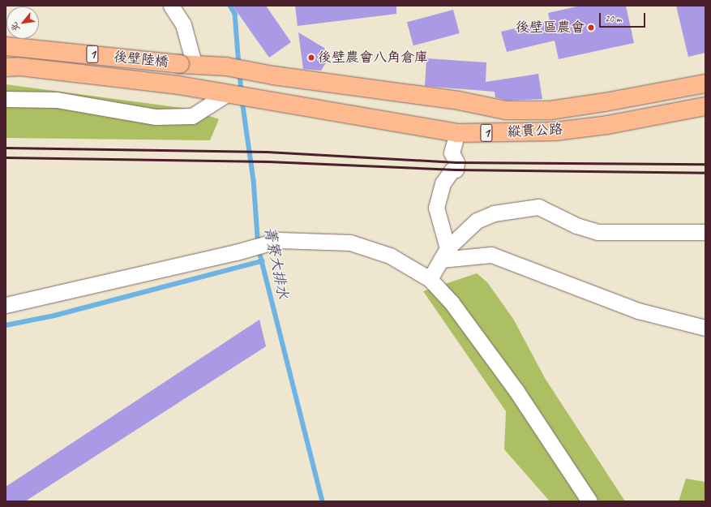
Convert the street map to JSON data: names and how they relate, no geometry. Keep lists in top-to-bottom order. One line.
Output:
{"streets":{"main road":["1","後壁陸橋","縱貫公路"]},"crossings":[["後壁陸橋","縱貫公路"]],"water":["菁寮大排水"],"places":["後壁區農會","後壁農會八角倉庫"],"scale_bar":"20 m","north":"bottom left"}
